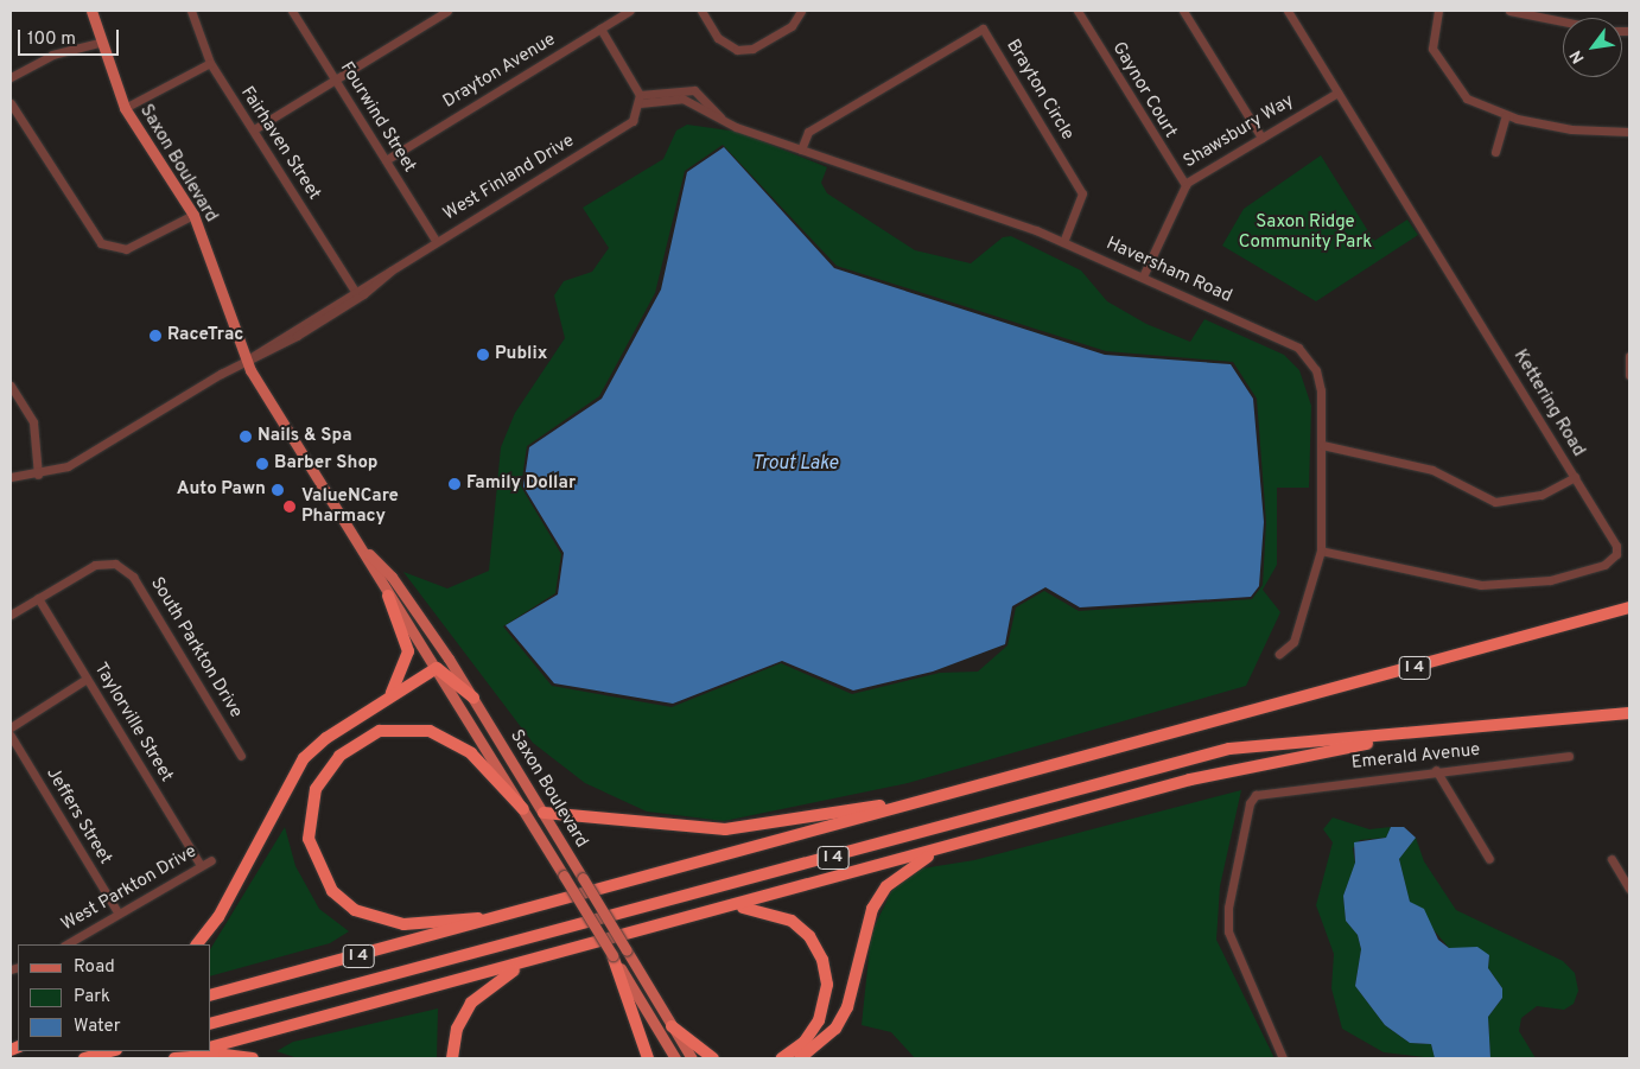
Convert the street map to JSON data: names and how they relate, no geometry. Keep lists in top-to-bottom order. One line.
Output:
{"streets":{"highway":["I 4"],"main road":["Saxon Boulevard"],"street":["Drayton Avenue","Brayton Circle","Gaynor Court","Fourwind Street","Shawsbury Way","Fairhaven Street","West Finland Drive","Haversham Road","Kettering Road","South Parkton Drive","Taylorville Street","Emerald Avenue","Jeffers Street","West Parkton Drive"]},"crossings":[["Drayton Avenue","Fourwind Street"],["Brayton Circle","Haversham Road"],["Gaynor Court","Shawsbury Way"],["Fourwind Street","West Finland Drive"],["Shawsbury Way","Haversham Road"],["Shawsbury Way","Kettering Road"],["Fairhaven Street","West Finland Drive"],["Saxon Boulevard","West Finland Drive"],["West Finland Drive","Haversham Road"],["Haversham Road","Kettering Road"],["South Parkton Drive","Taylorville Street"],["Taylorville Street","West Parkton Drive"],["Jeffers Street","West Parkton Drive"]],"water":["Trout Lake"],"parks":["Saxon Ridge Community Park"],"places":["RaceTrac","Publix","Nails & Spa","Barber Shop","Family Dollar","Auto Pawn","ValueNCare Pharmacy"],"legend":["Road","Park","Water"],"scale_bar":"100 m","north":"bottom left"}
